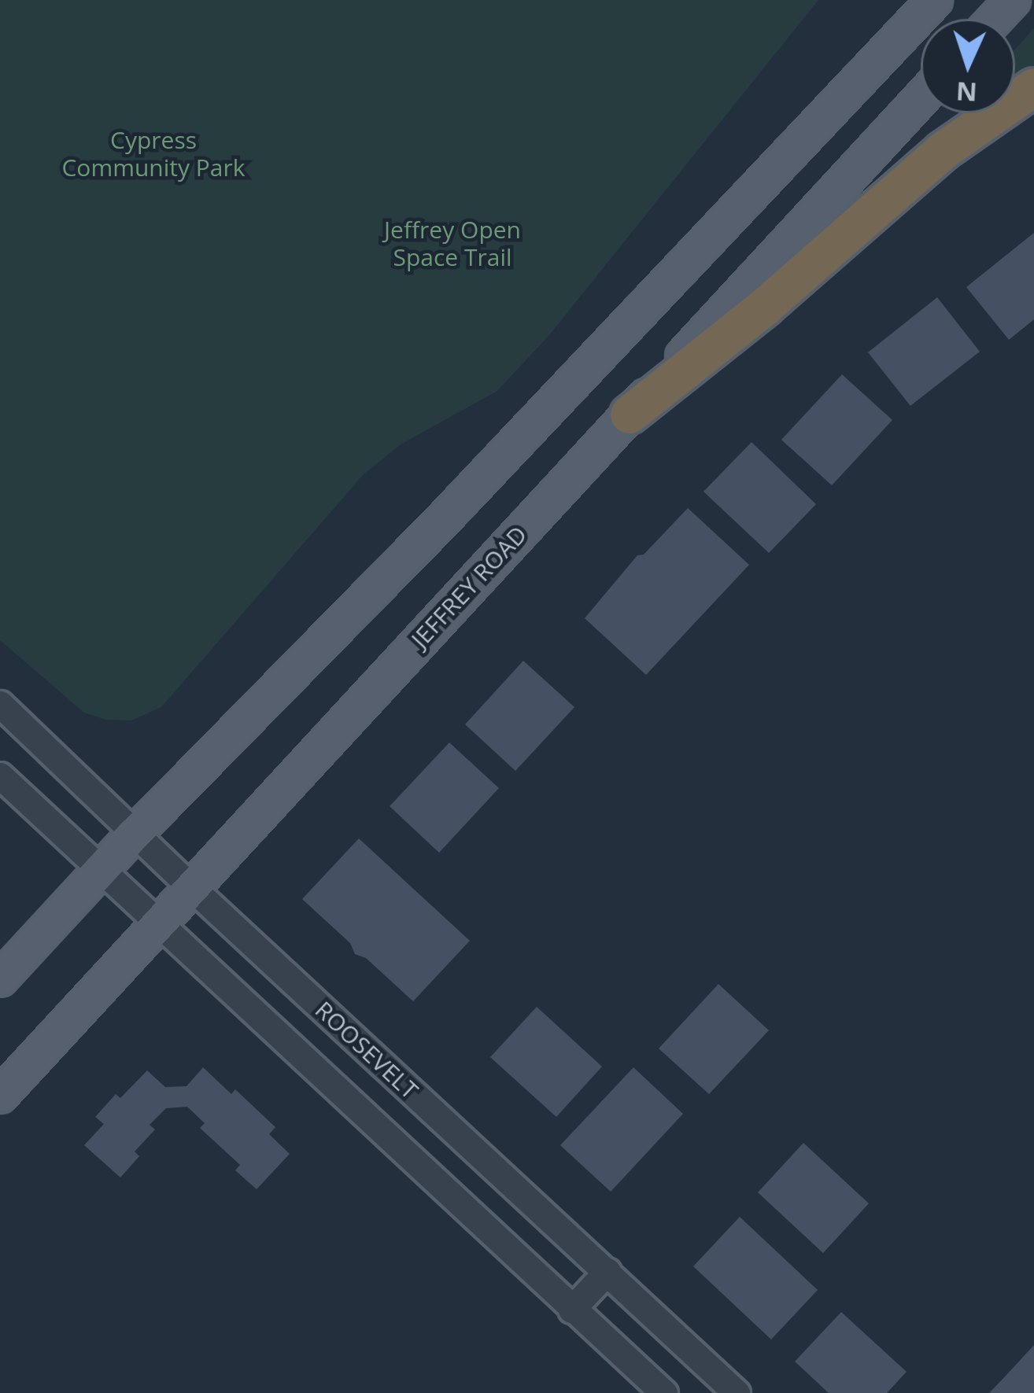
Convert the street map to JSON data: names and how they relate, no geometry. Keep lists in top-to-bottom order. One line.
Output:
{"streets":{"main road":["JEFFREY ROAD"],"street":["ROOSEVELT"]},"crossings":[["JEFFREY ROAD","ROOSEVELT"]],"parks":["Cypress Community Park","Jeffrey Open Space Trail"],"north":"bottom"}
